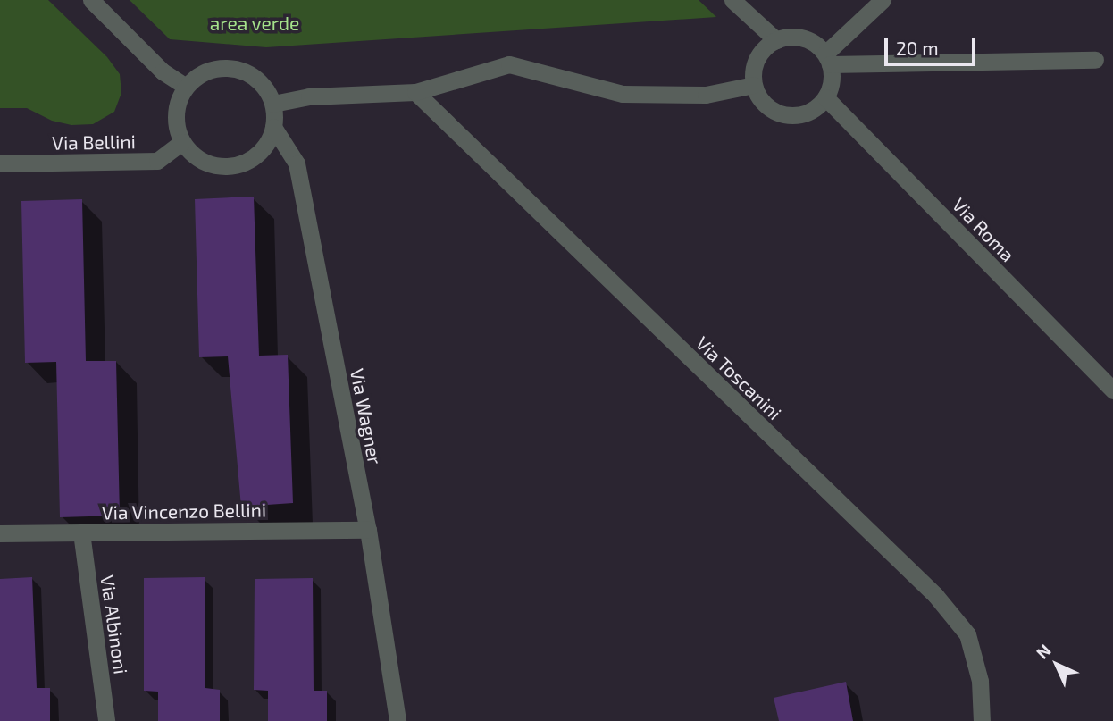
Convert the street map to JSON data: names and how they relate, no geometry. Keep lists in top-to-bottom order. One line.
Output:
{"streets":{"street":["Via Bellini","Via Roma","Via Toscanini","Via Wagner","Via Vincenzo Bellini","Via Albinoni"]},"crossings":[["Via Bellini","Via Wagner"],["Via Wagner","Via Vincenzo Bellini"],["Via Vincenzo Bellini","Via Albinoni"]],"parks":["area verde"],"scale_bar":"20 m","north":"top left"}
